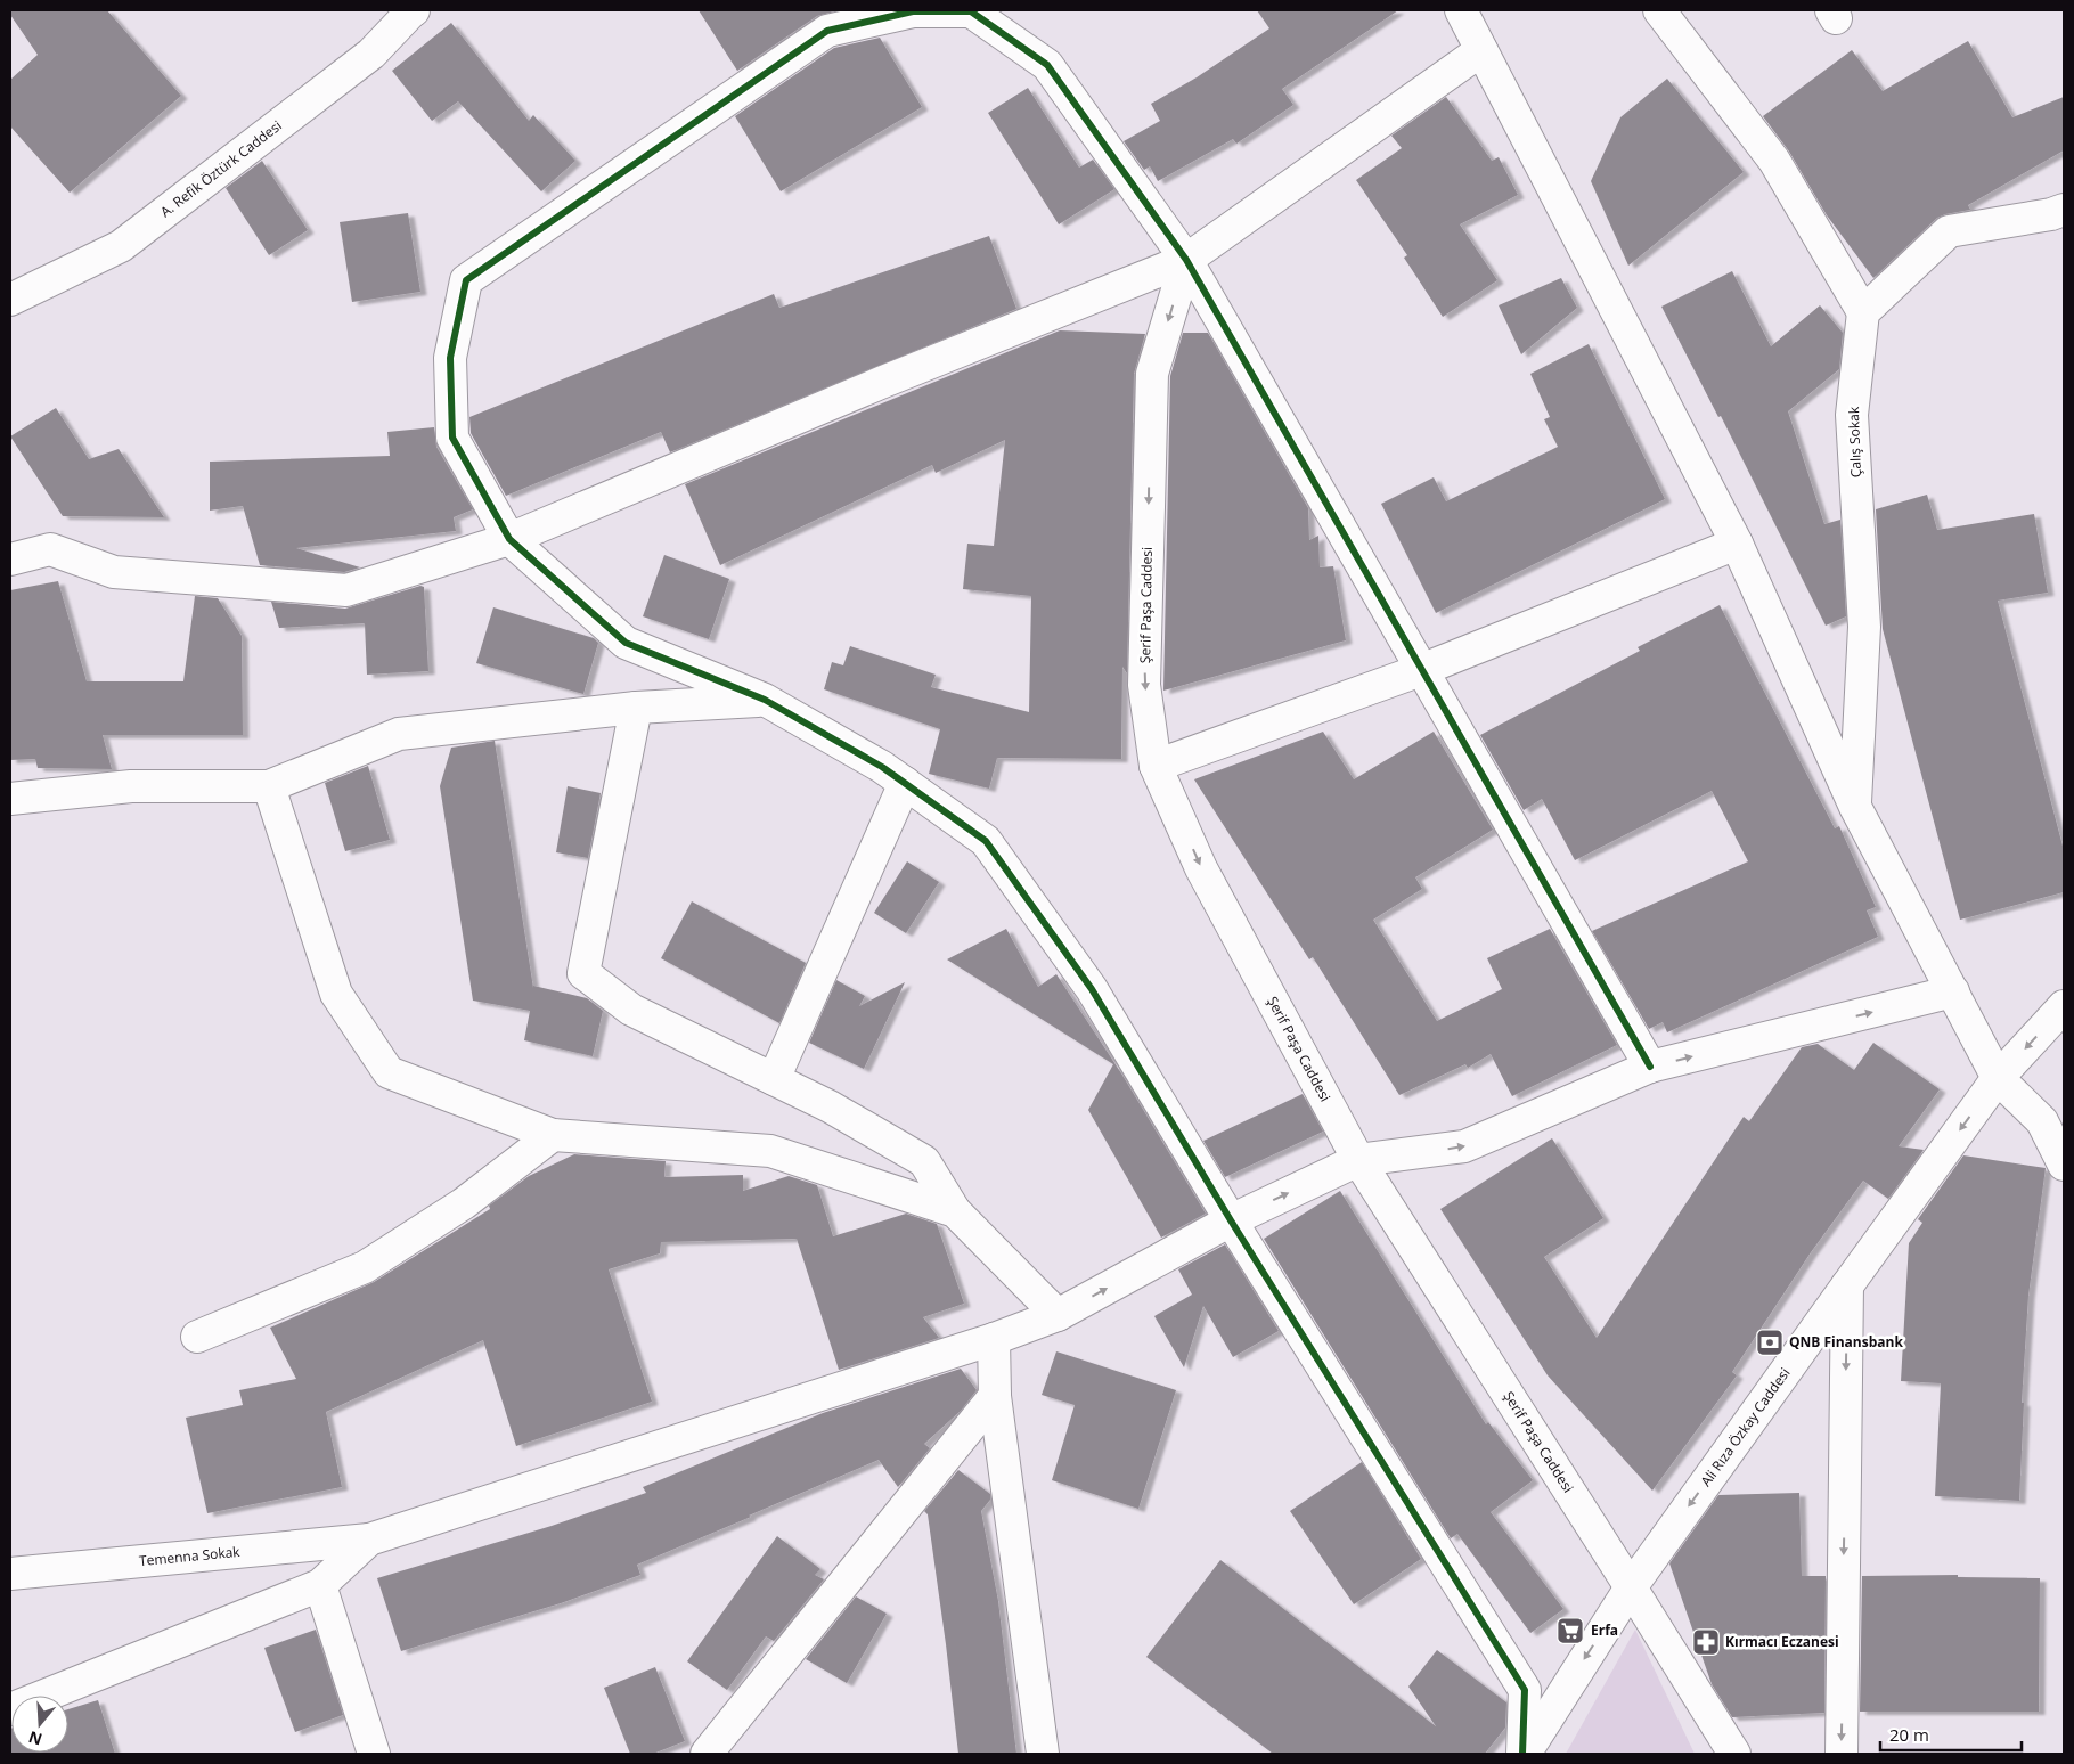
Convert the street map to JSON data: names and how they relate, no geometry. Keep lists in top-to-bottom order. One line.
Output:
{"streets":{"street":["A. Refik Öztürk Caddesi","Çalış Sokak","Şerif Paşa Caddesi","Ali Rıza Özkay Caddesi","Temenna Sokak"]},"crossings":[["Şerif Paşa Caddesi","Ali Rıza Özkay Caddesi"]],"one_way":["Ali Rıza Özkay Caddesi"],"places":{"bank":["QNB Finansbank"],"supermarket":["Erfa"],"pharmacy":["Kırmacı Eczanesi"]},"scale_bar":"20 m","north":"bottom"}
